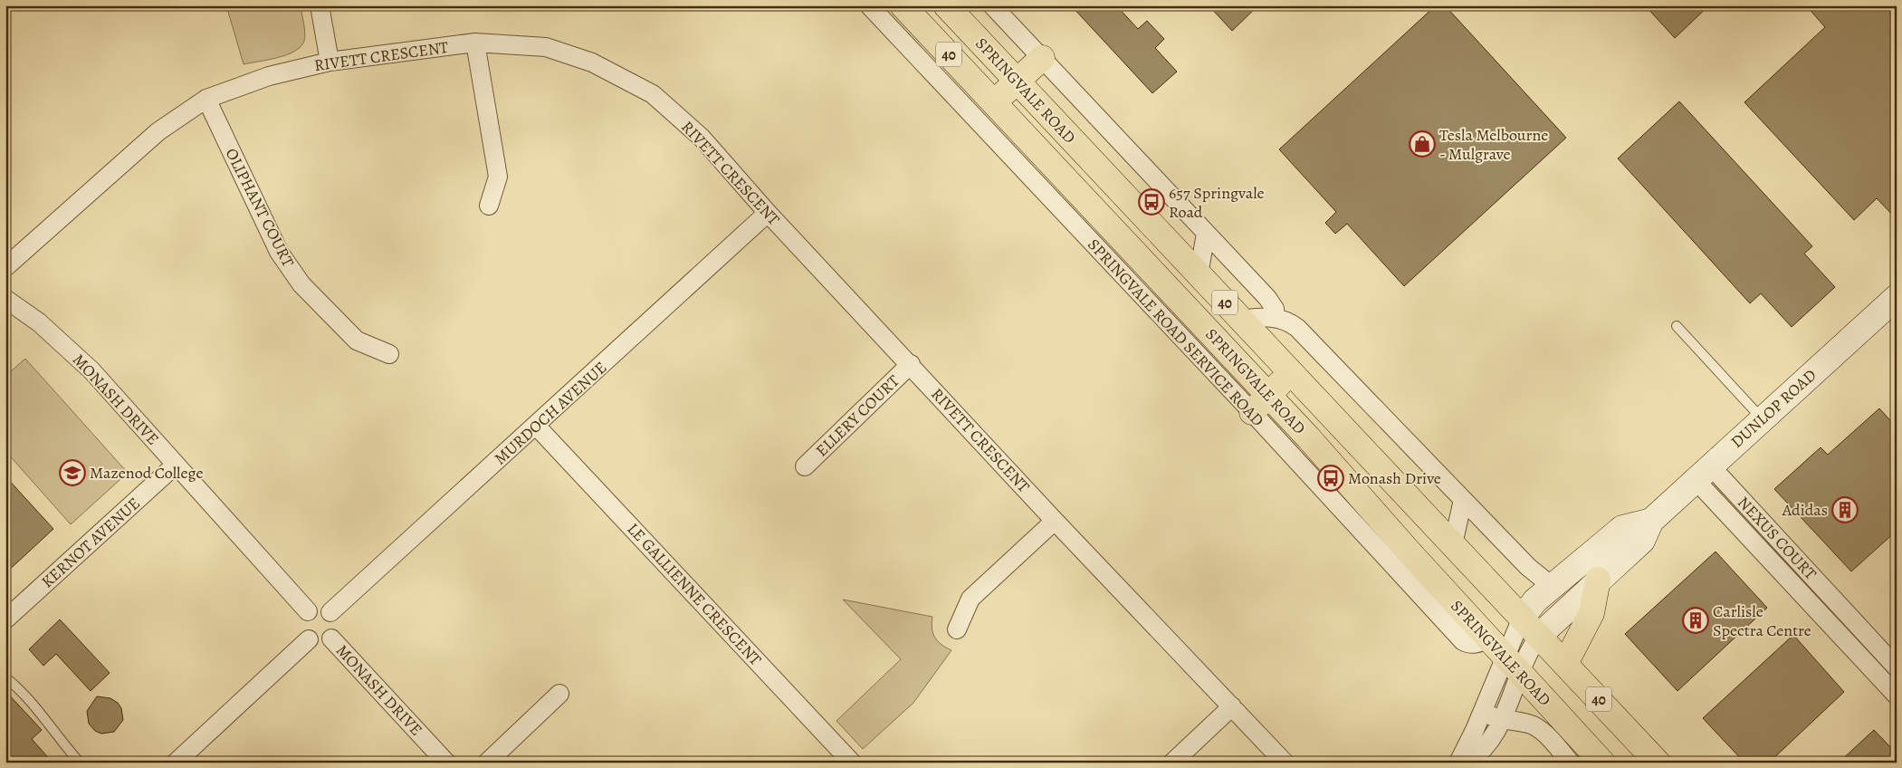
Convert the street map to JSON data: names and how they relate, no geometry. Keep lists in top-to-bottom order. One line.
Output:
{"streets":{"highway":["40","SPRINGVALE ROAD"],"street":["RIVETT CRESCENT","OLIPHANT COURT","SPRINGVALE ROAD SERVICE ROAD","MONASH DRIVE","DUNLOP ROAD","MURDOCH AVENUE","ELLERY COURT","NEXUS COURT","KERNOT AVENUE","LE GALLIENNE CRESCENT"]},"crossings":[["RIVETT CRESCENT","OLIPHANT COURT"],["RIVETT CRESCENT","MURDOCH AVENUE"],["RIVETT CRESCENT","ELLERY COURT"],["SPRINGVALE ROAD","SPRINGVALE ROAD SERVICE ROAD"],["SPRINGVALE ROAD","DUNLOP ROAD"],["MONASH DRIVE","MURDOCH AVENUE"],["MONASH DRIVE","KERNOT AVENUE"],["DUNLOP ROAD","NEXUS COURT"],["MURDOCH AVENUE","LE GALLIENNE CRESCENT"]],"places":{"shop":["Tesla Melbourne - Mulgrave"],"bus stop":["657 Springvale Road","Monash Drive"],"school or university":["Mazenod College"],"building":["Adidas","Carlisle Spectra Centre"]}}
